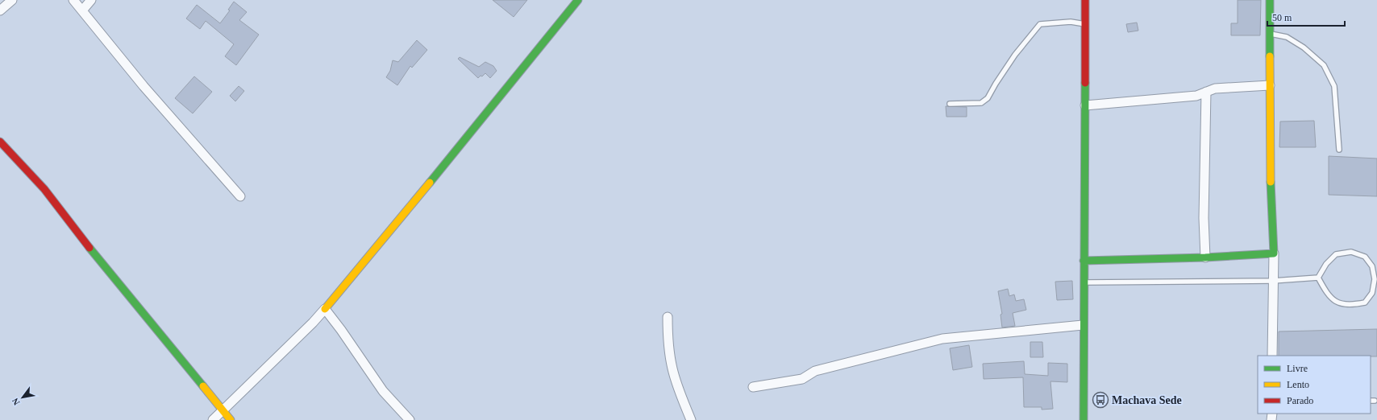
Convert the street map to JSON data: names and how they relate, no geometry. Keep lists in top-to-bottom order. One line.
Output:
{"places":{"bus stop":["Machava Sede"]},"legend":["Livre","Lento","Parado"],"scale_bar":"50 m","north":"bottom left"}
